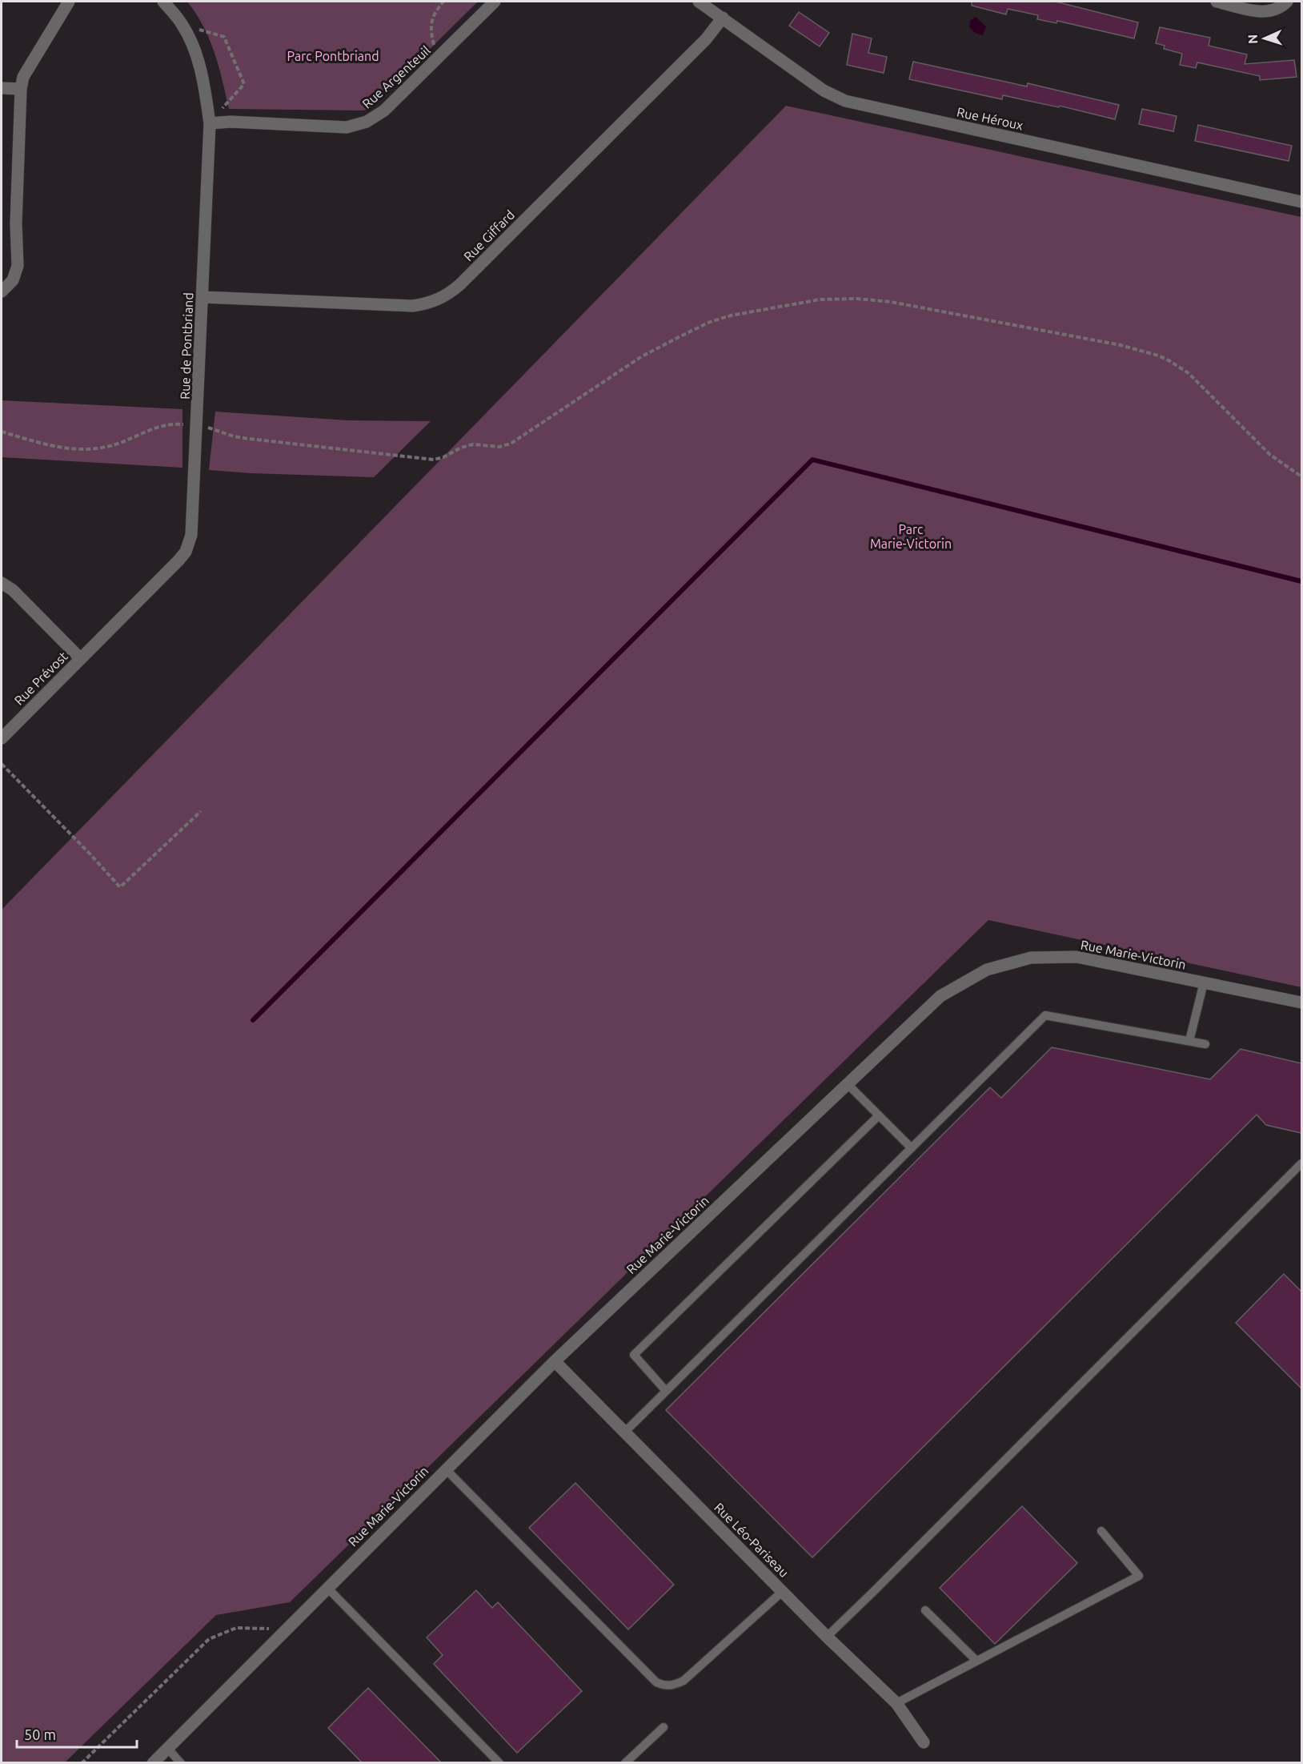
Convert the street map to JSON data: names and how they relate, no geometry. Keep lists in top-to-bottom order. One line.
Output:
{"streets":{"street":["Rue Argenteuil","Rue Héroux","Rue Giffard","Rue de Pontbriand","Rue Prévost","Rue Marie-Victorin","Rue Léo-Pariseau"]},"crossings":[["Rue Argenteuil","Rue de Pontbriand"],["Rue Héroux","Rue Giffard"],["Rue Giffard","Rue de Pontbriand"],["Rue de Pontbriand","Rue Prévost"],["Rue Marie-Victorin","Rue Léo-Pariseau"]],"parks":["Parc Pontbriand","Parc Marie-Victorin"],"scale_bar":"50 m","north":"left"}
